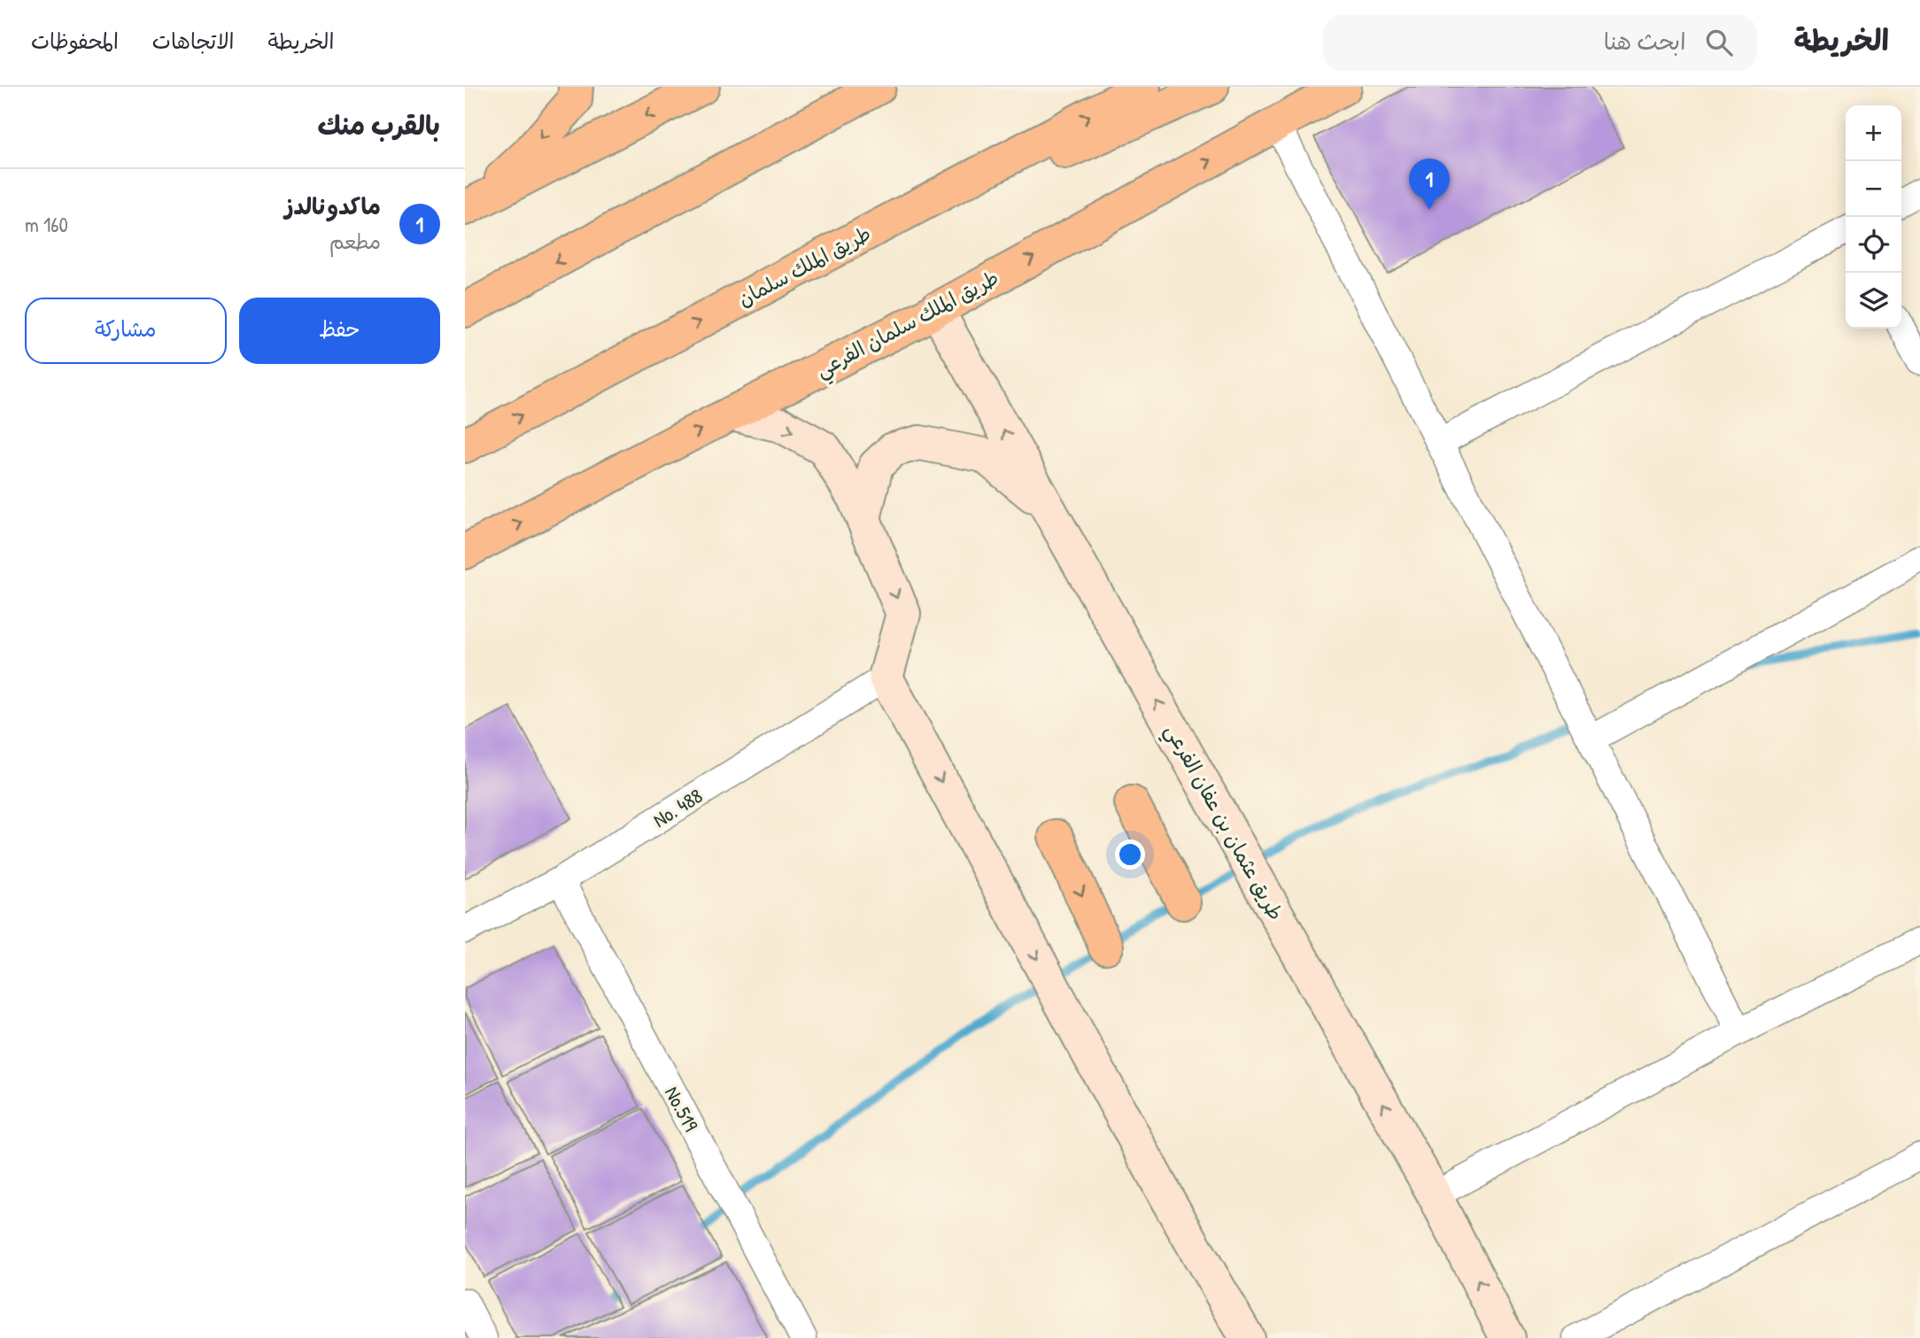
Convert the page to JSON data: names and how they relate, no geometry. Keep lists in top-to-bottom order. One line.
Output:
{"streets":{"main road":["طريق الملك سلمان","طريق الملك سلمان الفرعي","طريق عثمان بن عفان الفرعي"],"street":["No. 488","No.519"]},"crossings":[["طريق الملك سلمان الفرعي","طريق عثمان بن عفان الفرعي"],["No. 488","No.519"]],"page":{"header":"الخريطة","search":"ابحث هنا","nav":["الخريطة","الاتجاهات","المحفوظات"],"heading":"بالقرب منك","map_buttons":["+","−"],"pins":"1","list":[{"mark":"1","name":"ماكدونالدز","note":"مطعم","value":"160 m"}],"buttons":["حفظ","مشاركة"]}}
